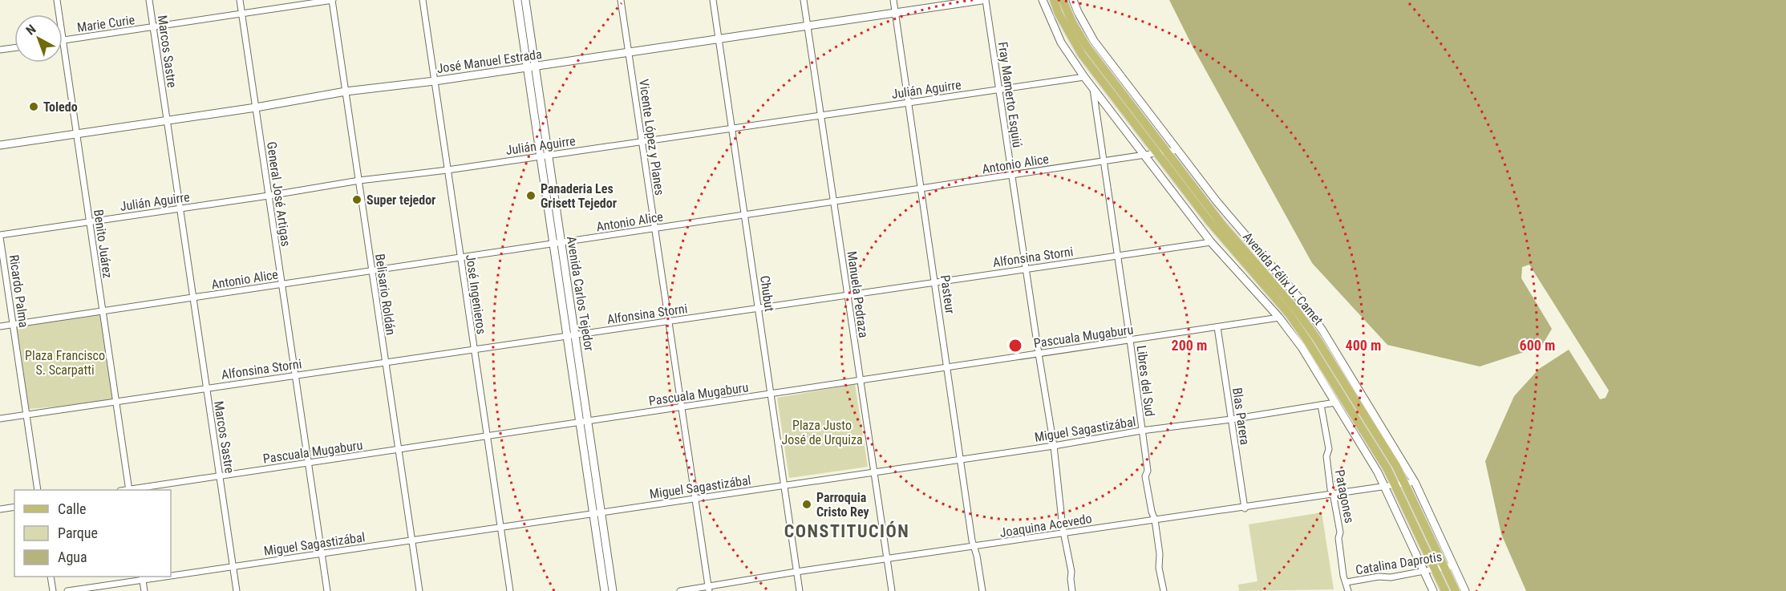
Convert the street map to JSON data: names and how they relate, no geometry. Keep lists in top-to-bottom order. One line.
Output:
{"streets":{"main road":["José Manuel Estrada","Avenida Félix U. Camet","Avenida Carlos Tejedor"],"street":["Marie Curie","Marcos Sastre","Julián Aguirre","Fray Mamerto Esquiú","Vicente López y Planes","Antonio Alice","General José Artigas","Benito Juárez","Alfonsina Storni","Ricardo Palma","Chubut","Belisario Roldán","José Ingenieros","Manuela Pedraza","Pasteur","Pascuala Mugaburu","Libres del Sud","Blas Parera","Miguel Sagastizábal","Patagones","Joaquina Acevedo","Catalina Daprotis"]},"crossings":[["Marie Curie","Marcos Sastre"],["Marie Curie","General José Artigas"],["Marie Curie","Benito Juárez"],["Marie Curie","Belisario Roldán"],["Marcos Sastre","José Manuel Estrada"],["Marcos Sastre","Julián Aguirre"],["Marcos Sastre","Antonio Alice"],["Marcos Sastre","Alfonsina Storni"],["Marcos Sastre","Pascuala Mugaburu"],["Marcos Sastre","Miguel Sagastizábal"],["José Manuel Estrada","Vicente López y Planes"],["José Manuel Estrada","General José Artigas"],["José Manuel Estrada","Benito Juárez"],["José Manuel Estrada","Avenida Carlos Tejedor"],["José Manuel Estrada","Chubut"],["José Manuel Estrada","Belisario Roldán"],["José Manuel Estrada","José Ingenieros"],["José Manuel Estrada","Manuela Pedraza"],["José Manuel Estrada","Pasteur"],["Julián Aguirre","Fray Mamerto Esquiú"],["Julián Aguirre","Vicente López y Planes"],["Julián Aguirre","General José Artigas"],["Julián Aguirre","Benito Juárez"],["Julián Aguirre","Ricardo Palma"],["Julián Aguirre","Avenida Carlos Tejedor"],["Julián Aguirre","Chubut"],["Julián Aguirre","Belisario Roldán"],["Julián Aguirre","José Ingenieros"],["Julián Aguirre","Manuela Pedraza"],["Julián Aguirre","Pasteur"],["Fray Mamerto Esquiú","Antonio Alice"],["Fray Mamerto Esquiú","Alfonsina Storni"],["Fray Mamerto Esquiú","Pascuala Mugaburu"],["Fray Mamerto Esquiú","Miguel Sagastizábal"],["Fray Mamerto Esquiú","Joaquina Acevedo"],["Vicente López y Planes","Antonio Alice"],["Vicente López y Planes","Alfonsina Storni"],["Vicente López y Planes","Pascuala Mugaburu"],["Vicente López y Planes","Miguel Sagastizábal"],["Vicente López y Planes","Joaquina Acevedo"],["Antonio Alice","General José Artigas"],["Antonio Alice","Benito Juárez"],["Antonio Alice","Avenida Félix U. Camet"],["Antonio Alice","Ricardo Palma"],["Antonio Alice","Avenida Carlos Tejedor"],["Antonio Alice","Chubut"],["Antonio Alice","Belisario Roldán"],["Antonio Alice","José Ingenieros"],["Antonio Alice","Manuela Pedraza"],["Antonio Alice","Pasteur"],["Antonio Alice","Libres del Sud"],["General José Artigas","Alfonsina Storni"],["General José Artigas","Pascuala Mugaburu"],["General José Artigas","Miguel Sagastizábal"],["Benito Juárez","Alfonsina Storni"],["Alfonsina Storni","Ricardo Palma"],["Alfonsina Storni","Avenida Carlos Tejedor"],["Alfonsina Storni","Chubut"],["Alfonsina Storni","Belisario Roldán"],["Alfonsina Storni","José Ingenieros"],["Alfonsina Storni","Manuela Pedraza"],["Alfonsina Storni","Pasteur"],["Alfonsina Storni","Libres del Sud"],["Avenida Félix U. Camet","Joaquina Acevedo"],["Avenida Félix U. Camet","Catalina Daprotis"],["Avenida Carlos Tejedor","Pascuala Mugaburu"],["Avenida Carlos Tejedor","Miguel Sagastizábal"],["Chubut","Pascuala Mugaburu"],["Chubut","Miguel Sagastizábal"],["Chubut","Joaquina Acevedo"],["Belisario Roldán","Pascuala Mugaburu"],["Belisario Roldán","Miguel Sagastizábal"],["José Ingenieros","Pascuala Mugaburu"],["José Ingenieros","Miguel Sagastizábal"],["Manuela Pedraza","Pascuala Mugaburu"],["Manuela Pedraza","Miguel Sagastizábal"],["Manuela Pedraza","Joaquina Acevedo"],["Pasteur","Pascuala Mugaburu"],["Pasteur","Miguel Sagastizábal"],["Pasteur","Joaquina Acevedo"],["Pascuala Mugaburu","Libres del Sud"],["Pascuala Mugaburu","Blas Parera"],["Libres del Sud","Miguel Sagastizábal"],["Libres del Sud","Joaquina Acevedo"],["Blas Parera","Miguel Sagastizábal"],["Blas Parera","Joaquina Acevedo"],["Miguel Sagastizábal","Patagones"],["Patagones","Joaquina Acevedo"],["Patagones","Catalina Daprotis"]],"districts":["CONSTITUCIÓN"],"parks":["Plaza Francisco S. Scarpatti","Plaza Justo José de Urquiza"],"places":["Toledo","Panaderia Les Grisett Tejedor","Super tejedor","Parroquia Cristo Rey"],"legend":["Calle","Parque","Agua"],"north":"top left","rings":["200 m","400 m","600 m"]}
